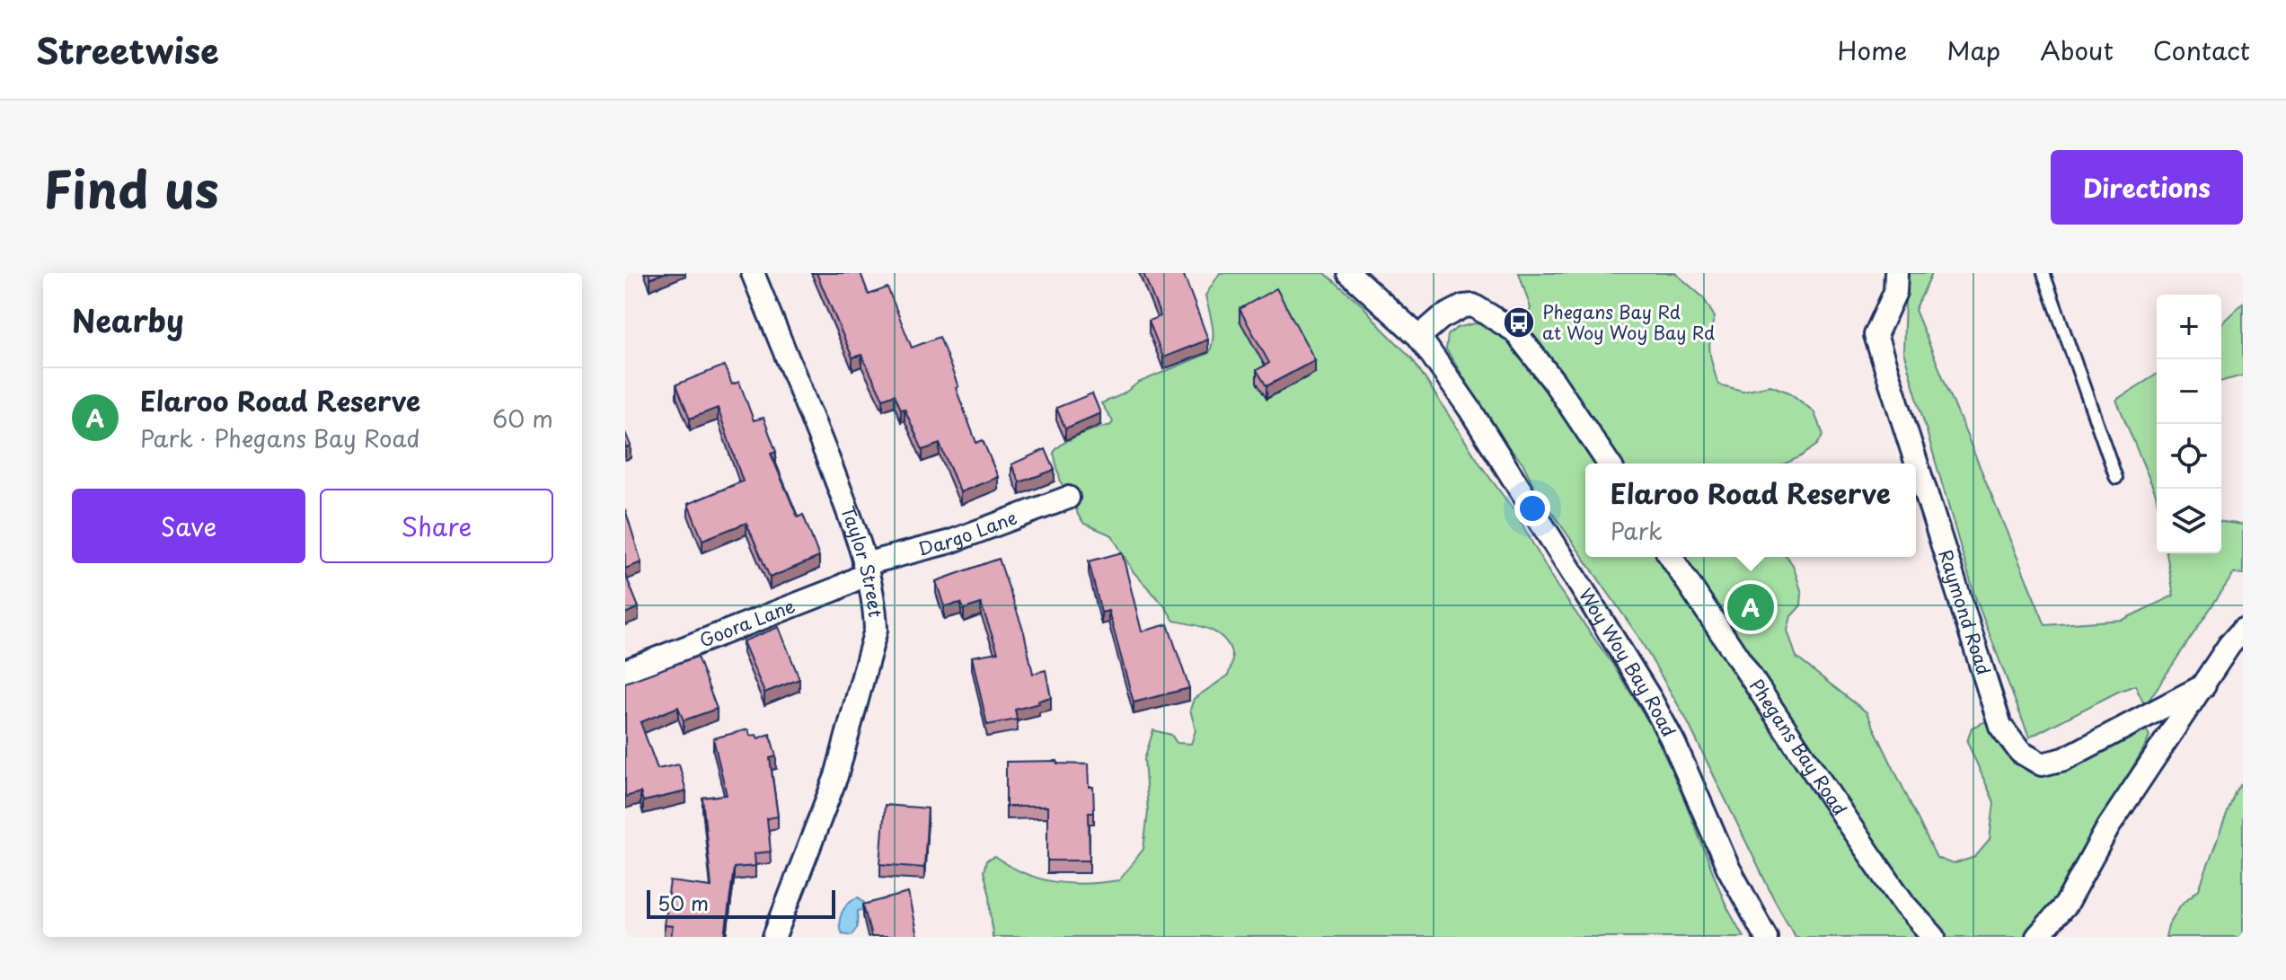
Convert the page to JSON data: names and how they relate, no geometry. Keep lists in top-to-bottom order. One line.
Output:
{"streets":{"street":["Dargo Lane","Taylor Street","Raymond Road","Goora Lane","Woy Woy Bay Road","Phegans Bay Road"]},"crossings":[["Dargo Lane","Taylor Street"],["Dargo Lane","Goora Lane"],["Taylor Street","Goora Lane"]],"places":{"bus stop":["Phegans Bay Rd at Woy Woy Bay Rd"]},"scale_bar":"50 m","page":{"header":"Streetwise","nav":["Home","Map","About","Contact"],"title":"Find us","buttons":["Directions",["Save","Share"]],"heading":"Nearby","map_buttons":["+","−"],"list":[{"mark":"A","name":"Elaroo Road Reserve","note":"Park · Phegans Bay Road","value":"60 m"}],"popup":["Elaroo Road Reserve","Park"],"pins":"A","scale":"50 m"}}
